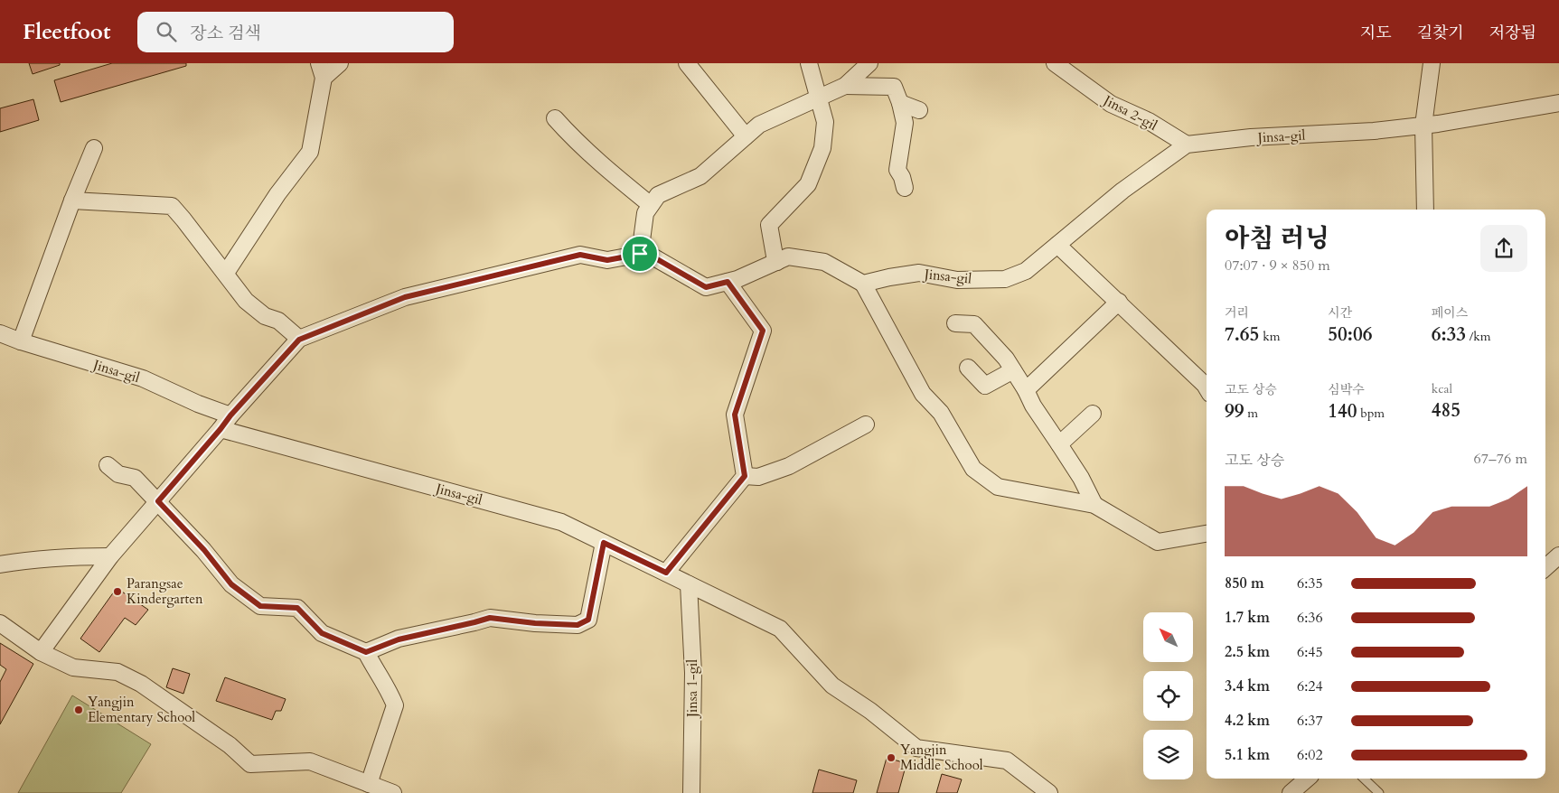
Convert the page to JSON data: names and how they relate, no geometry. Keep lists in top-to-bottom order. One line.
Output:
{"streets":{"street":["Jinsa 2-gil","Jinsa-gil","Jinsa 1-gil"]},"crossings":[["Jinsa 2-gil","Jinsa-gil"],["Jinsa-gil","Jinsa 1-gil"]],"places":["Parangsae Kindergarten","Yangjin Elementary School","Yangjin Middle School"],"north":"top left","page":{"header":"Fleetfoot","search":"장소 검색","nav":["지도","길찾기","저장됨"],"heading":["아침 러닝","07:07 · 9 × 850 m"],"stats":[["거리","7.65 km"],["시간","50:06"],["페이스","6:33 /km"],["고도 상승","99 m"],["심박수","140 bpm"],["kcal","485"]],"chart":["고도 상승","67–76 m"],"list":[{"name":"850 m","note":"6:35"},{"name":"1.7 km","note":"6:36"},{"name":"2.5 km","note":"6:45"},{"name":"3.4 km","note":"6:24"},{"name":"4.2 km","note":"6:37"},{"name":"5.1 km","note":"6:02"}]}}
